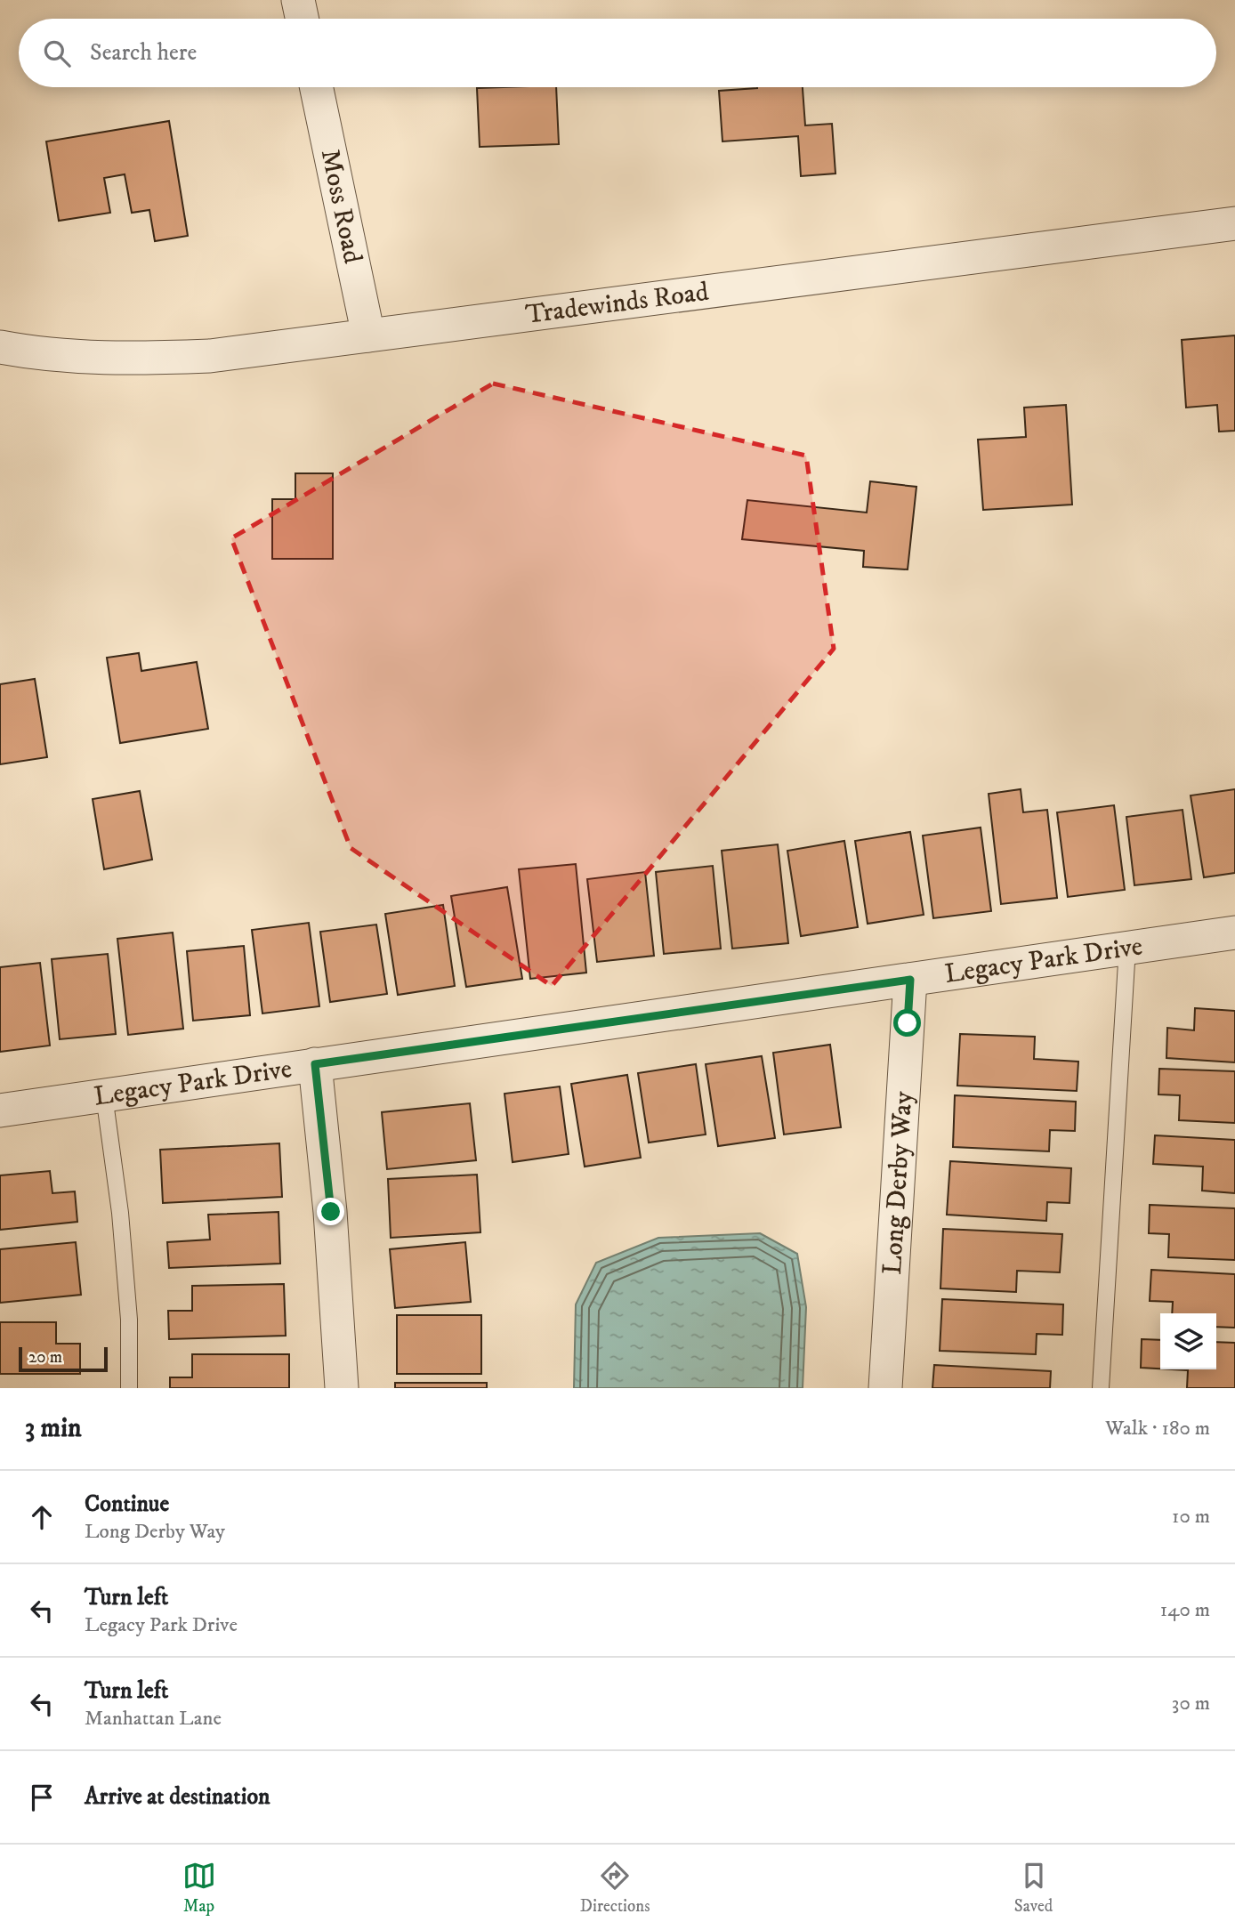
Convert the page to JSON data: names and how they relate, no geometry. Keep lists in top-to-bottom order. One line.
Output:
{"streets":{"street":["Moss Road","Tradewinds Road","Legacy Park Drive","Long Derby Way"]},"crossings":[["Moss Road","Tradewinds Road"],["Legacy Park Drive","Long Derby Way"]],"scale_bar":"20 m","page":{"search":"Search here","scale":"20 m","heading":["3 min","Walk · 180 m"],"list":[["Continue","Long Derby Way","10 m"],["Turn left","Legacy Park Drive","140 m"],["Turn left","Manhattan Lane","30 m"],"Arrive at destination"],"nav":["Map","Directions","Saved"]}}
